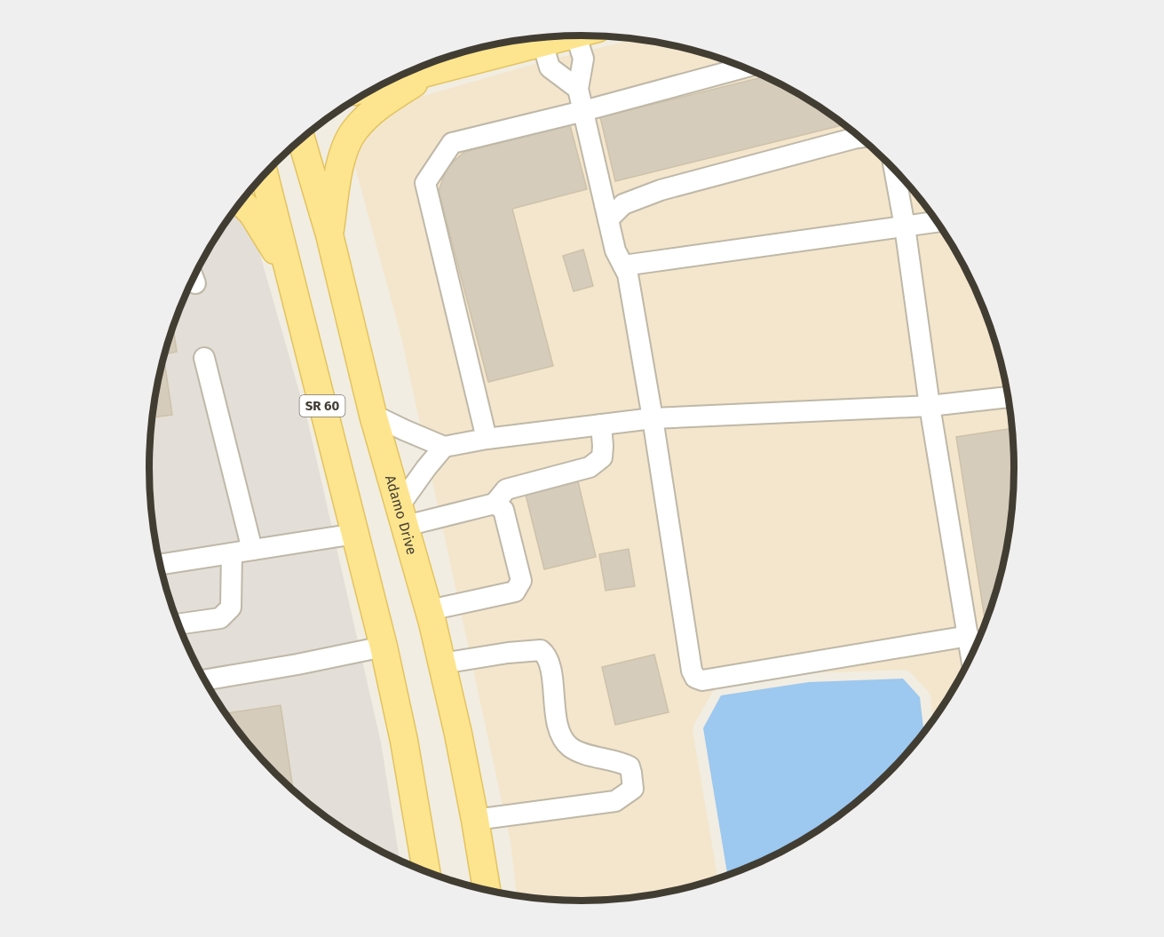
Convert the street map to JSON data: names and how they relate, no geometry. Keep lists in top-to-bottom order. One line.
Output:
{"streets":{"main road":["SR 60","Adamo Drive"]}}
